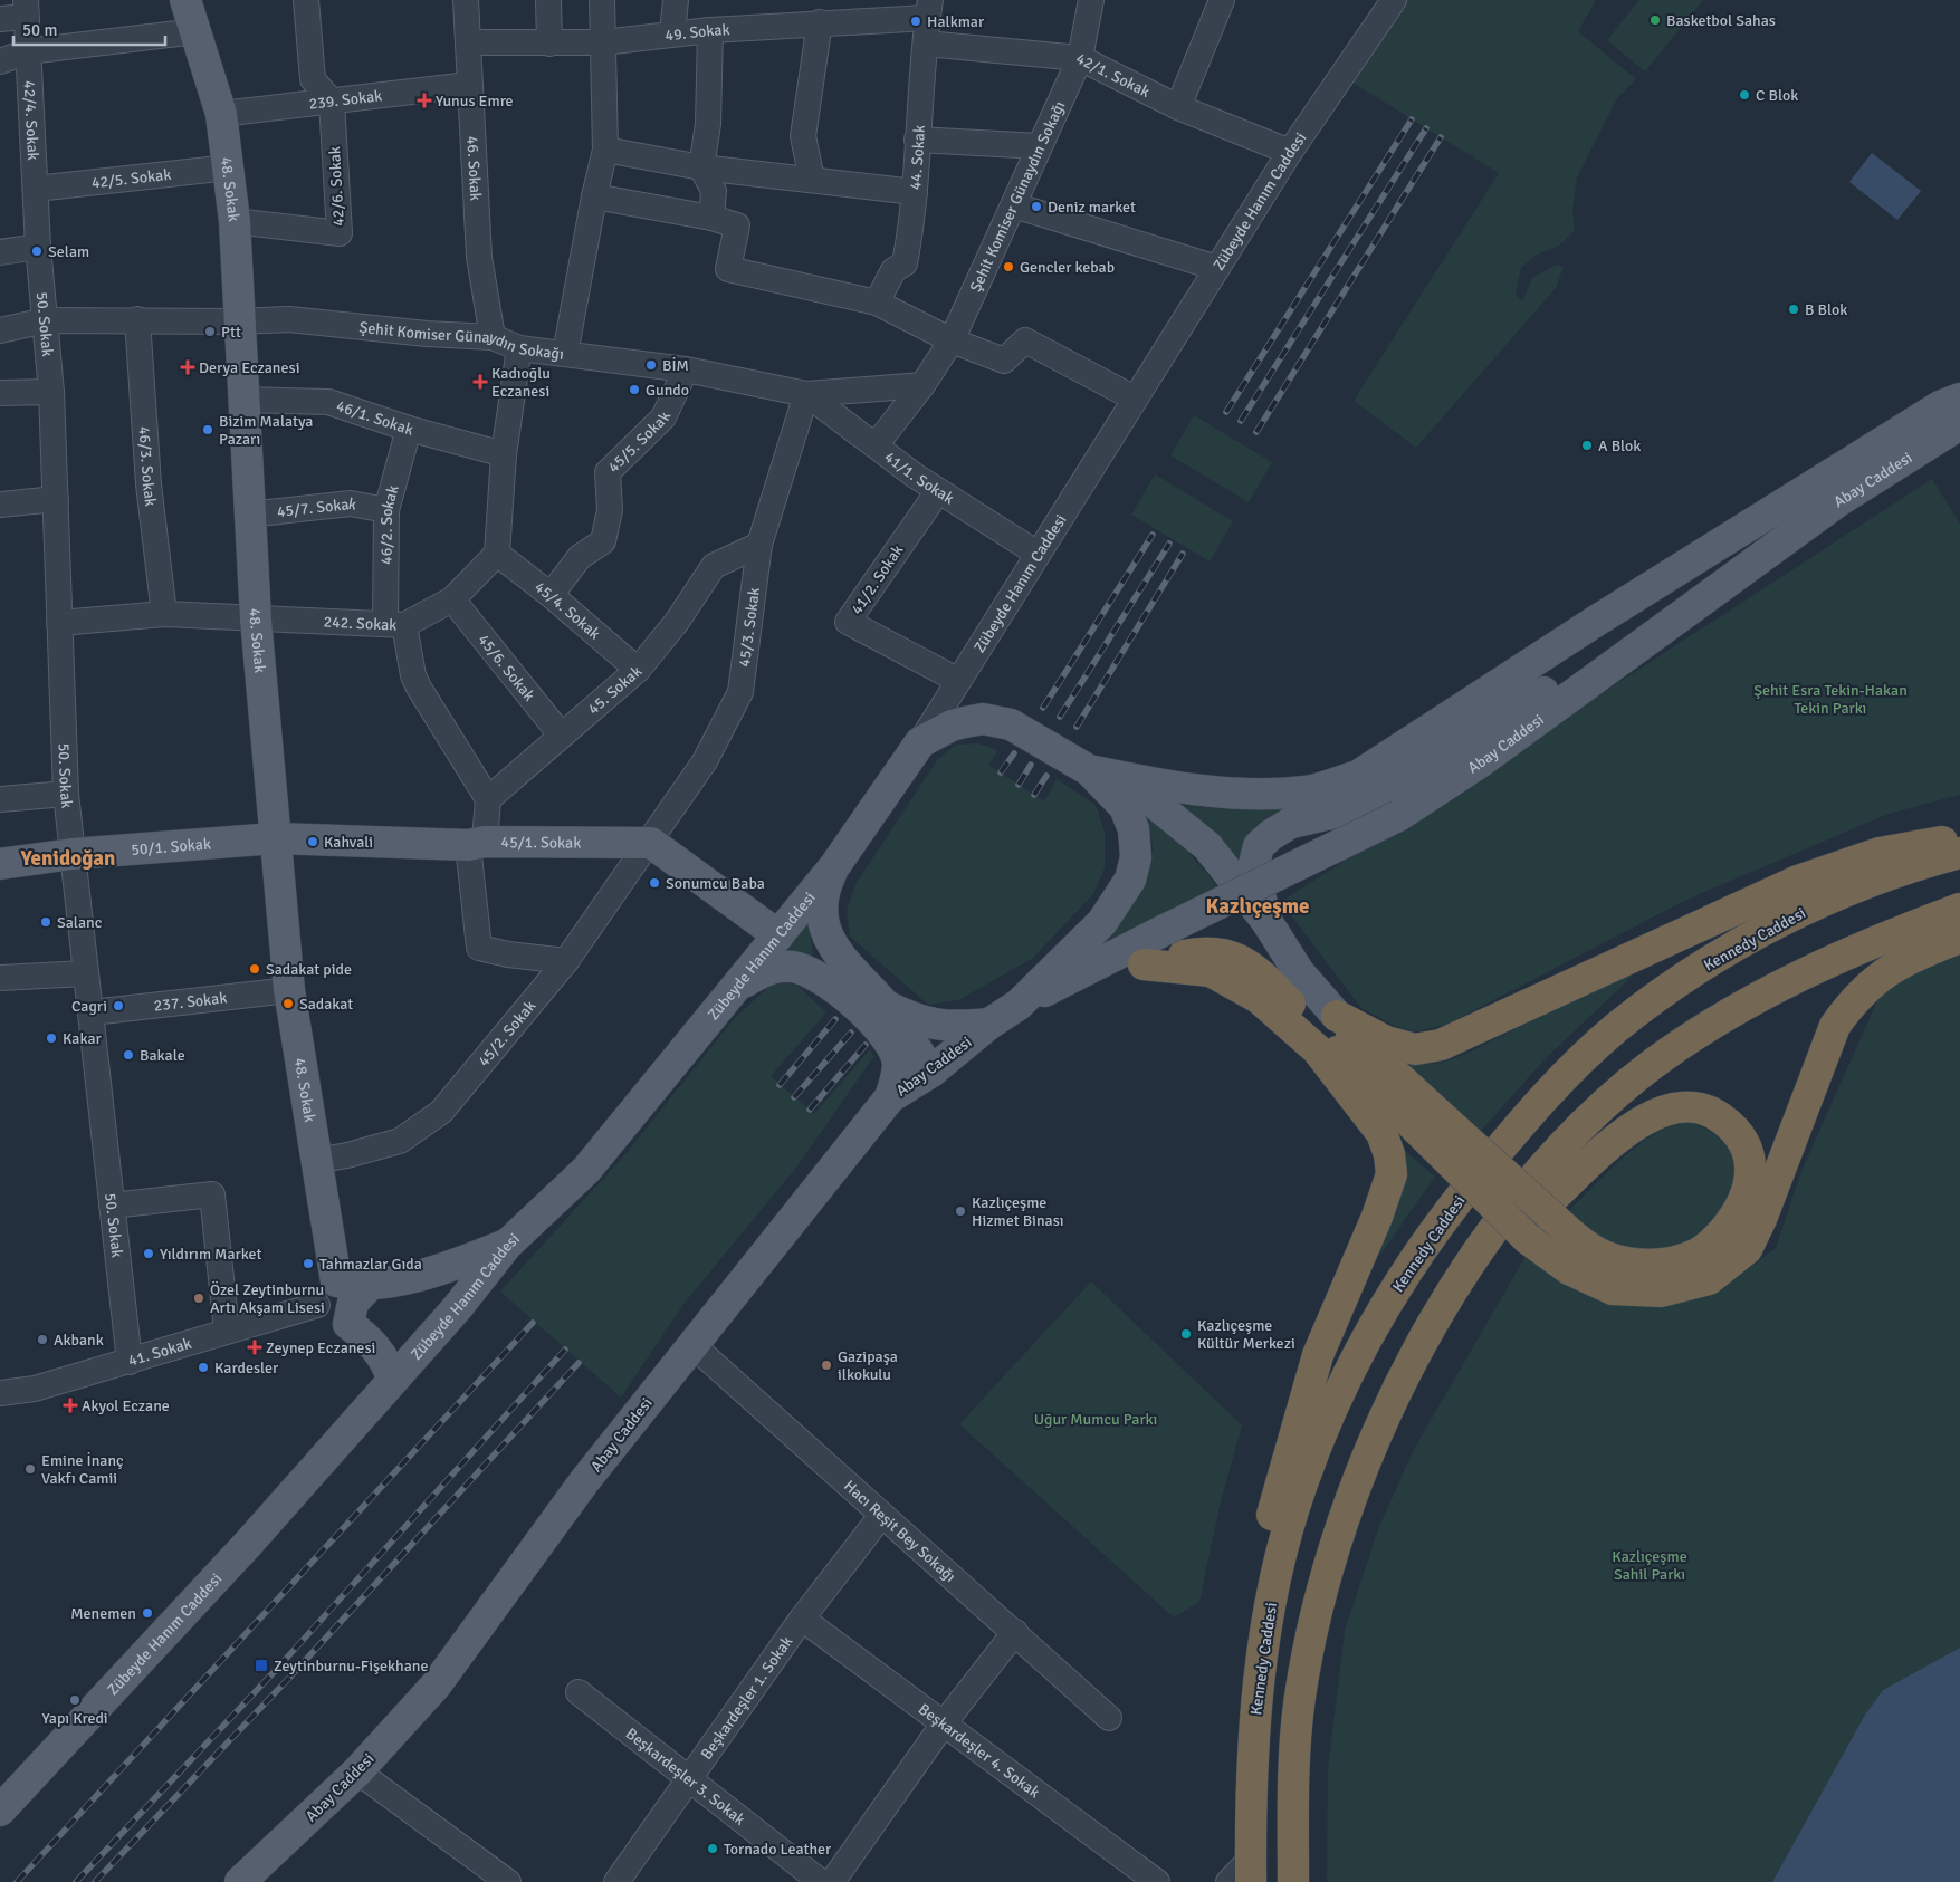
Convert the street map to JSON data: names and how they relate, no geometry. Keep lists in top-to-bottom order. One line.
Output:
{"streets":{"highway":["Kennedy Caddesi"],"main road":["48. Sokak","Zübeyde Hanım Caddesi","Abay Caddesi","45/1. Sokak","50/1. Sokak"],"street":["49. Sokak","42/1. Sokak","239. Sokak","42/4. Sokak","44. Sokak","46. Sokak","42/5. Sokak","42/6. Sokak","Şehit Komiser Günaydın Sokağı","50. Sokak","46/1. Sokak","45/5. Sokak","46/3. Sokak","41/1. Sokak","45/7. Sokak","46/2. Sokak","41/2. Sokak","45/4. Sokak","242. Sokak","45/3. Sokak","45/6. Sokak","45. Sokak","237. Sokak","45/2. Sokak","41. Sokak","Hacı Reşit Bey Sokağı","Beşkardeşler 1. Sokak","Beşkardeşler 4. Sokak","Beşkardeşler 3. Sokak"]},"crossings":[["49. Sokak","44. Sokak"],["49. Sokak","46. Sokak"],["42/1. Sokak","44. Sokak"],["42/1. Sokak","Şehit Komiser Günaydın Sokağı"],["42/1. Sokak","Zübeyde Hanım Caddesi"],["239. Sokak","46. Sokak"],["239. Sokak","42/6. Sokak"],["239. Sokak","48. Sokak"],["42/4. Sokak","42/5. Sokak"],["42/4. Sokak","50. Sokak"],["46. Sokak","Şehit Komiser Günaydın Sokağı"],["42/5. Sokak","48. Sokak"],["42/5. Sokak","50. Sokak"],["42/6. Sokak","48. Sokak"],["48. Sokak","Şehit Komiser Günaydın Sokağı"],["48. Sokak","46/1. Sokak"],["48. Sokak","45/7. Sokak"],["48. Sokak","242. Sokak"],["48. Sokak","45/1. Sokak"],["48. Sokak","50/1. Sokak"],["48. Sokak","237. Sokak"],["48. Sokak","45/2. Sokak"],["Şehit Komiser Günaydın Sokağı","50. Sokak"],["Şehit Komiser Günaydın Sokağı","45/5. Sokak"],["Şehit Komiser Günaydın Sokağı","46/3. Sokak"],["Şehit Komiser Günaydın Sokağı","41/1. Sokak"],["Şehit Komiser Günaydın Sokağı","45/3. Sokak"],["Zübeyde Hanım Caddesi","41/1. Sokak"],["Zübeyde Hanım Caddesi","Abay Caddesi"],["Zübeyde Hanım Caddesi","41/2. Sokak"],["50. Sokak","242. Sokak"],["50. Sokak","50/1. Sokak"],["50. Sokak","237. Sokak"],["50. Sokak","41. Sokak"],["46/1. Sokak","46/2. Sokak"],["45/5. Sokak","45/4. Sokak"],["46/3. Sokak","242. Sokak"],["41/1. Sokak","41/2. Sokak"],["41/1. Sokak","45/3. Sokak"],["Abay Caddesi","Hacı Reşit Bey Sokağı"],["45/7. Sokak","46/2. Sokak"],["46/2. Sokak","242. Sokak"],["46/2. Sokak","45. Sokak"],["45/4. Sokak","242. Sokak"],["45/4. Sokak","45. Sokak"],["242. Sokak","45/6. Sokak"],["45/3. Sokak","45. Sokak"],["45/3. Sokak","45/1. Sokak"],["45/3. Sokak","45/2. Sokak"],["45/6. Sokak","45. Sokak"],["45/1. Sokak","50/1. Sokak"],["45/1. Sokak","45/2. Sokak"],["Hacı Reşit Bey Sokağı","Beşkardeşler 1. Sokak"],["Beşkardeşler 1. Sokak","Beşkardeşler 4. Sokak"],["Beşkardeşler 1. Sokak","Beşkardeşler 3. Sokak"]],"districts":["Yenidoğan","Kazlıçeşme"],"parks":["Şehit Esra Tekin-Hakan Tekin Parkı","Uğur Mumcu Parkı","Kazlıçeşme Sahil Parkı"],"places":{"other":["Basketbol Sahas","Halkmar","C Blok","Deniz market","Selam","Gencler kebab","B Blok","Ptt","BİM","Gundo","Bizim Malatya Pazarı","A Blok","Kahvali","Sonumcu Baba","Salanc","Sadakat pide","Sadakat","Cagri","Kakar","Bakale","Kazlıçeşme Hizmet Binası","Yıldırım Market","Tahmazlar Gıda","Özel Zeytinburnu Artı Akşam Lisesi","Kazlıçeşme Kültür Merkezi","Akbank","Gazipaşa ilkokulu","Kardesler","Emine İnanç Vakfı Camii","Menemen","Yapı Kredi","Tornado Leather"],"health":["Yunus Emre","Derya Eczanesi","Kadıoğlu Eczanesi","Zeynep Eczanesi","Akyol Eczane"],"transit":["Zeytinburnu-Fişekhane"]},"scale_bar":"50 m"}
